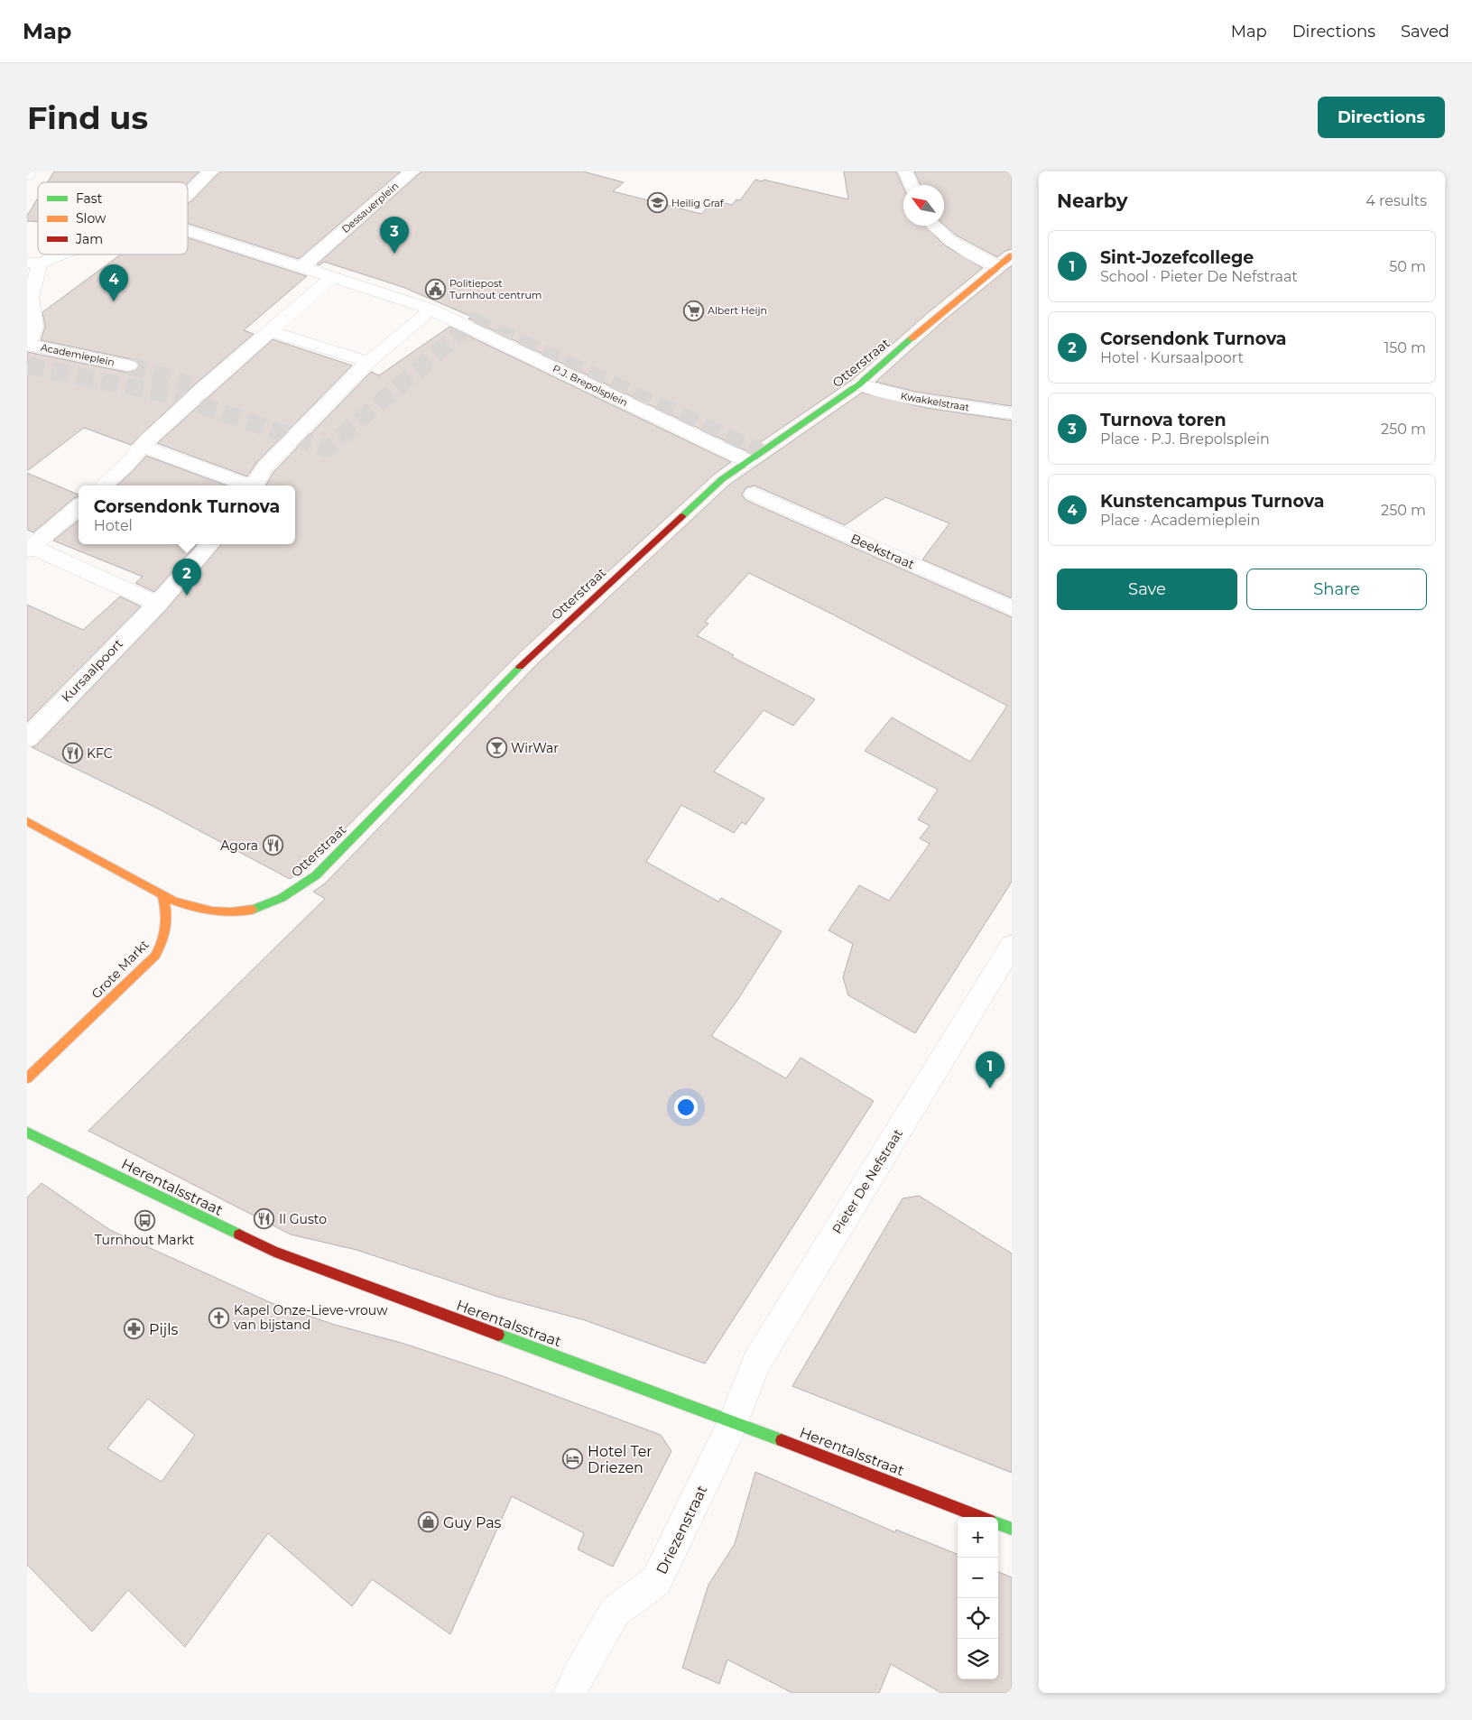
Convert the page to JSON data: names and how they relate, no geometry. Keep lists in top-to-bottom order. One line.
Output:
{"streets":{"street":["Dessauerplein","Academieplein","Otterstraat","P.J. Brepolsplein","Kwakkelstraat","Beekstraat","Kursaalpoort","Grote Markt","Pieter De Nefstraat","Herentalsstraat","Driezenstraat"]},"crossings":[["Dessauerplein","P.J. Brepolsplein"],["Otterstraat","P.J. Brepolsplein"],["Otterstraat","Kwakkelstraat"],["Otterstraat","Grote Markt"],["Pieter De Nefstraat","Herentalsstraat"],["Pieter De Nefstraat","Driezenstraat"],["Herentalsstraat","Driezenstraat"]],"places":{"school or university":["Heilig Graf"],"public building":["Politiepost Turnhout centrum"],"supermarket":["Albert Heijn"],"bar":["WirWar"],"restaurant":["KFC","Agora","Il Gusto"],"bus stop":["Turnhout Markt"],"church":["Kapel Onze-Lieve-vrouw van bijstand"],"pharmacy":["Pijls"],"hotel":["Hotel Ter Driezen"],"shop":["Guy Pas"]},"legend":["Fast","Slow","Jam"],"north":"top left","page":{"header":"Map","nav":["Map","Directions","Saved"],"buttons":["Directions",["Save","Share"]],"title":"Find us","heading":["Nearby","4 results"],"pins":["3","4","2","1"],"list":[{"mark":"1","name":"Sint-Jozefcollege","note":"School · Pieter De Nefstraat","value":"50 m"},{"mark":"2","name":"Corsendonk Turnova","note":"Hotel · Kursaalpoort","value":"150 m"},{"mark":"3","name":"Turnova toren","note":"Place · P.J. Brepolsplein","value":"250 m"},{"mark":"4","name":"Kunstencampus Turnova","note":"Place · Academieplein","value":"250 m"}],"popup":["Corsendonk Turnova","Hotel"],"map_buttons":["+","−"]}}
